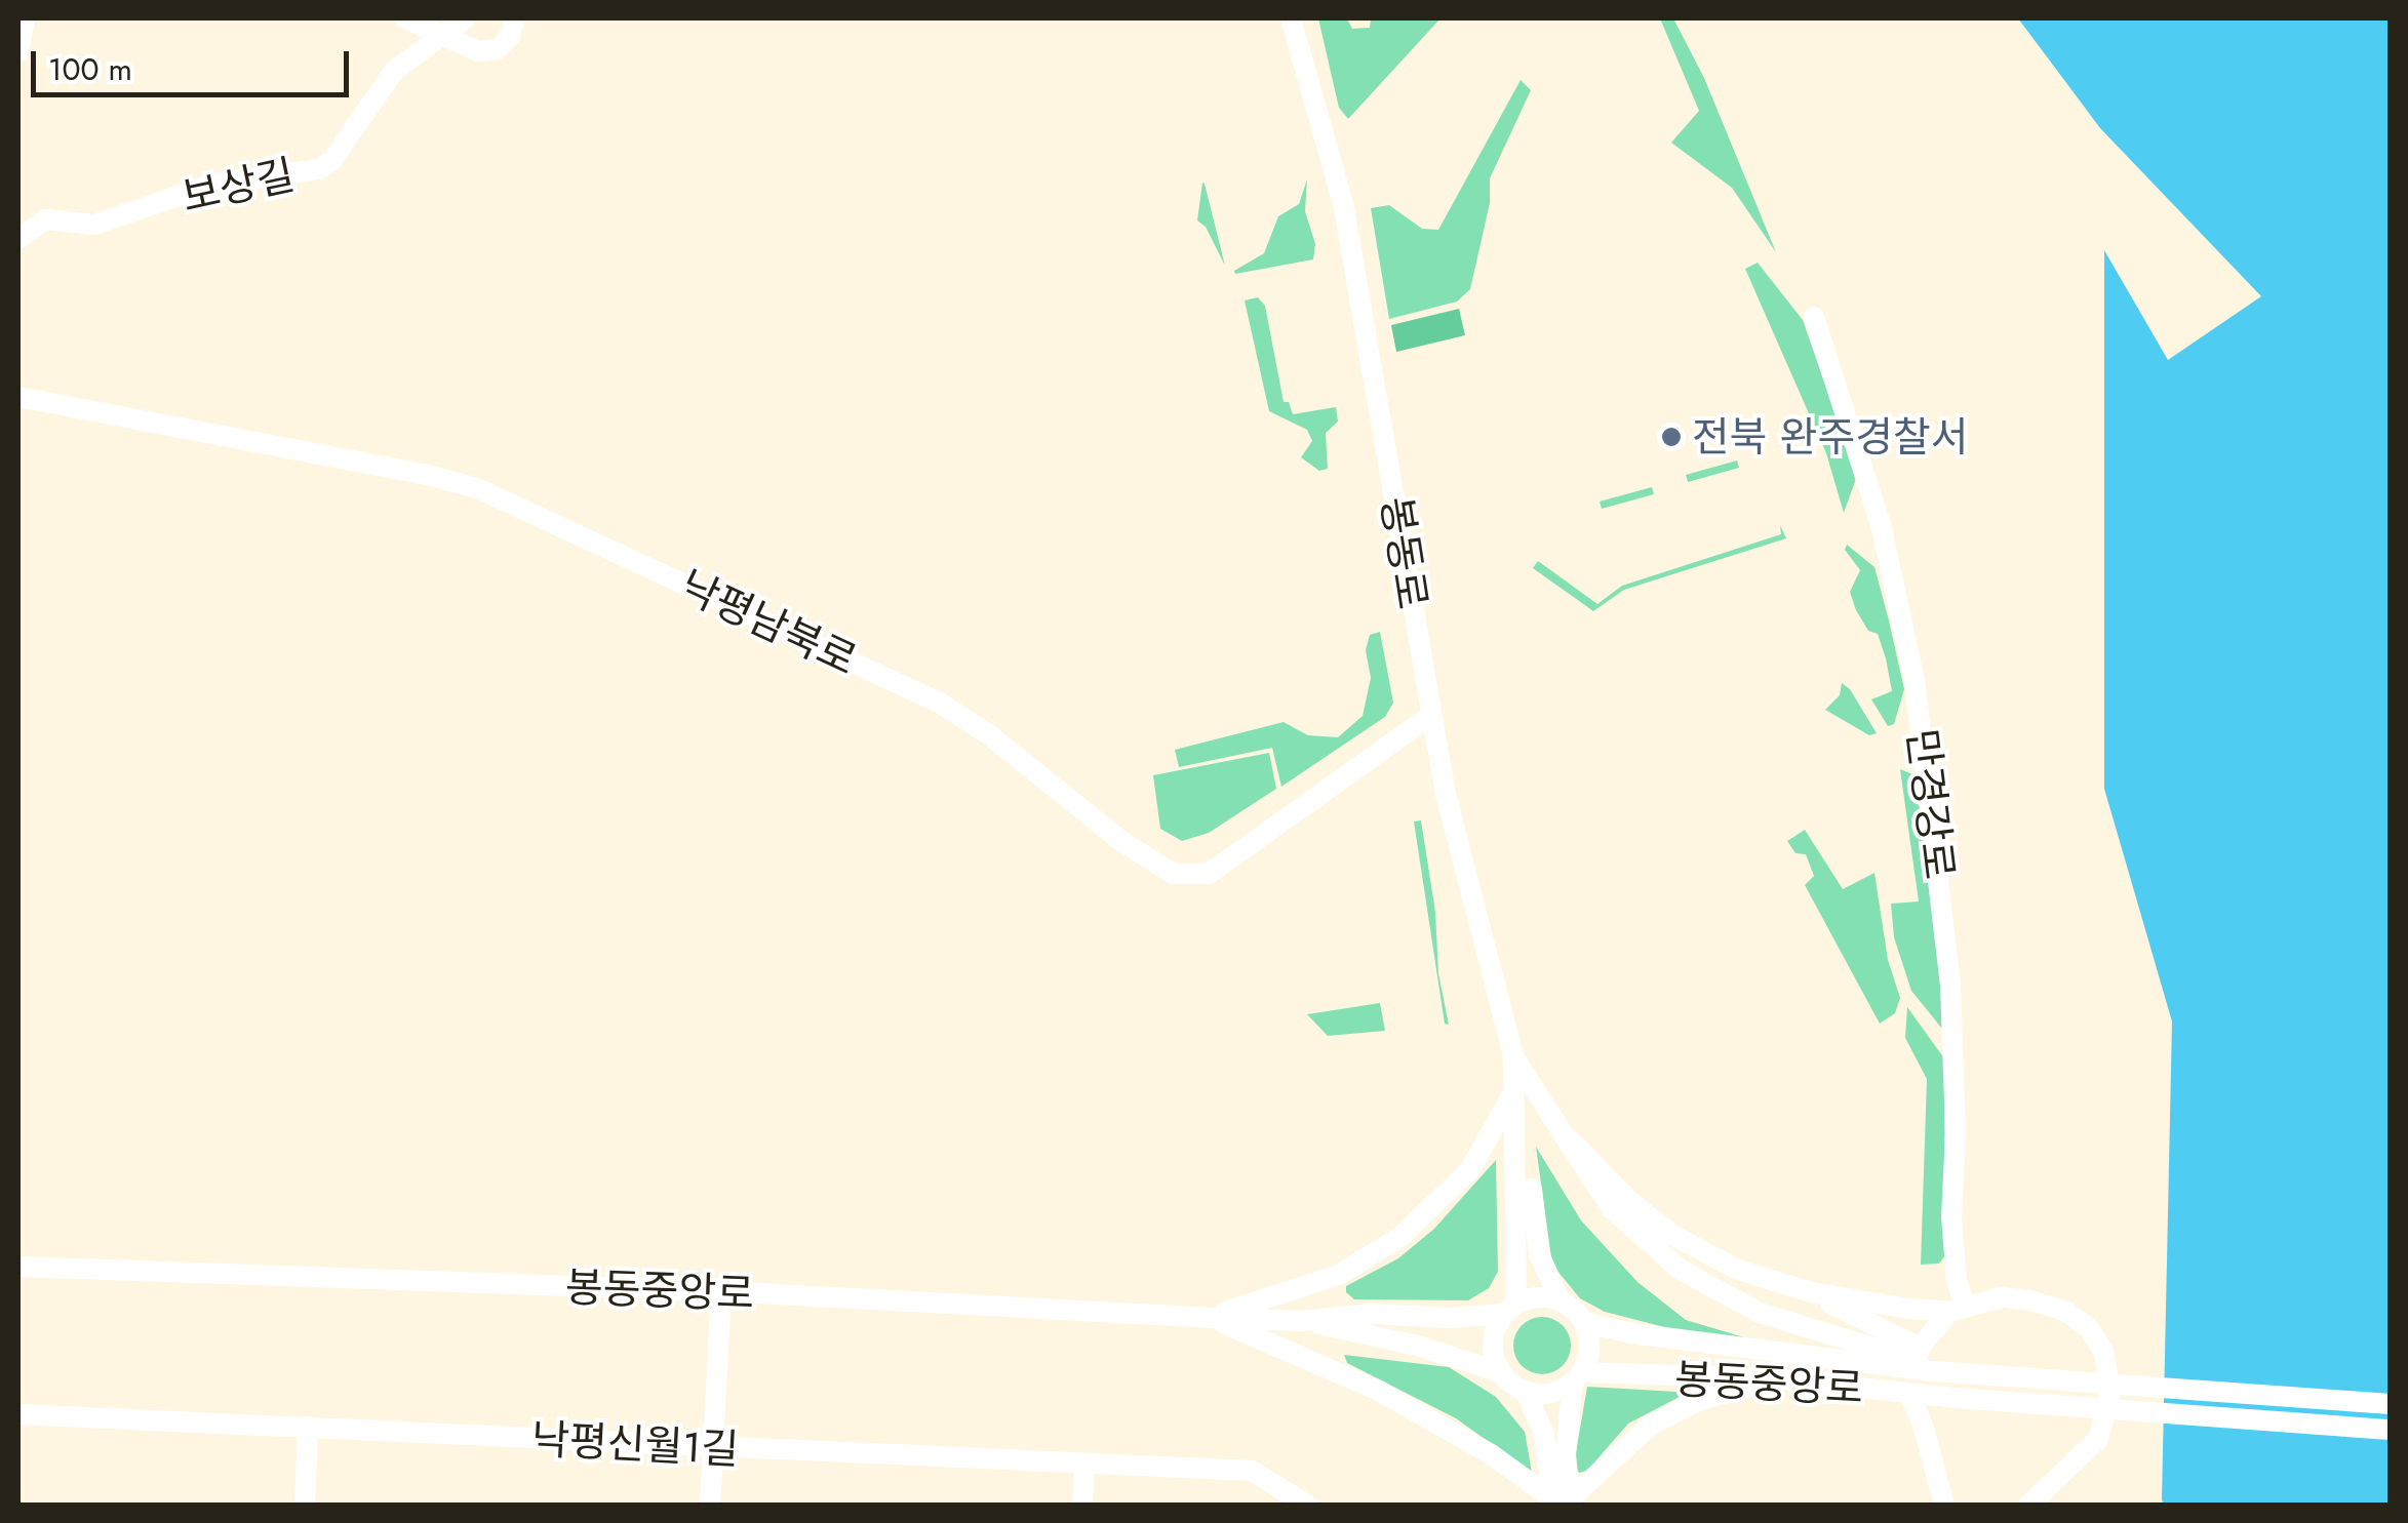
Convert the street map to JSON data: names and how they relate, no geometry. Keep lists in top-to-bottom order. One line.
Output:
{"streets":{"street":["보상길","봉동로","낙평남북로","만경강로","봉동중앙로","낙평신월1길"]},"crossings":[["봉동로","낙평남북로"],["봉동로","봉동중앙로"]],"places":["전북 완주경찰서"],"scale_bar":"100 m"}
